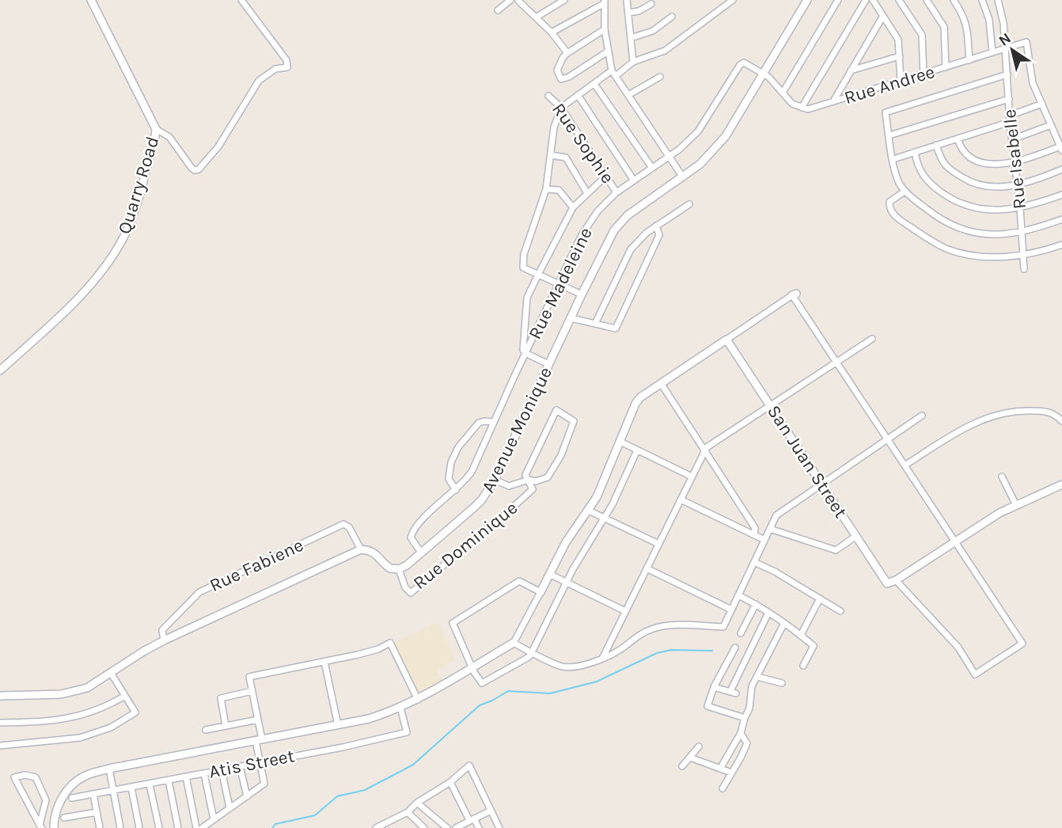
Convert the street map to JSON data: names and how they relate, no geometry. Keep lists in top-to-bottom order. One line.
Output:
{"streets":{"street":["Rue Andree","Rue Sophie","Rue Isabelle","Quarry Road","Rue Madeleine","Avenue Monique","San Juan Street","Rue Dominique","Rue Fabiene","Atis Street"]},"crossings":[["Rue Andree","Rue Isabelle"],["Rue Sophie","Rue Madeleine"],["Rue Madeleine","Avenue Monique"],["Avenue Monique","Rue Dominique"]],"north":"top left"}
